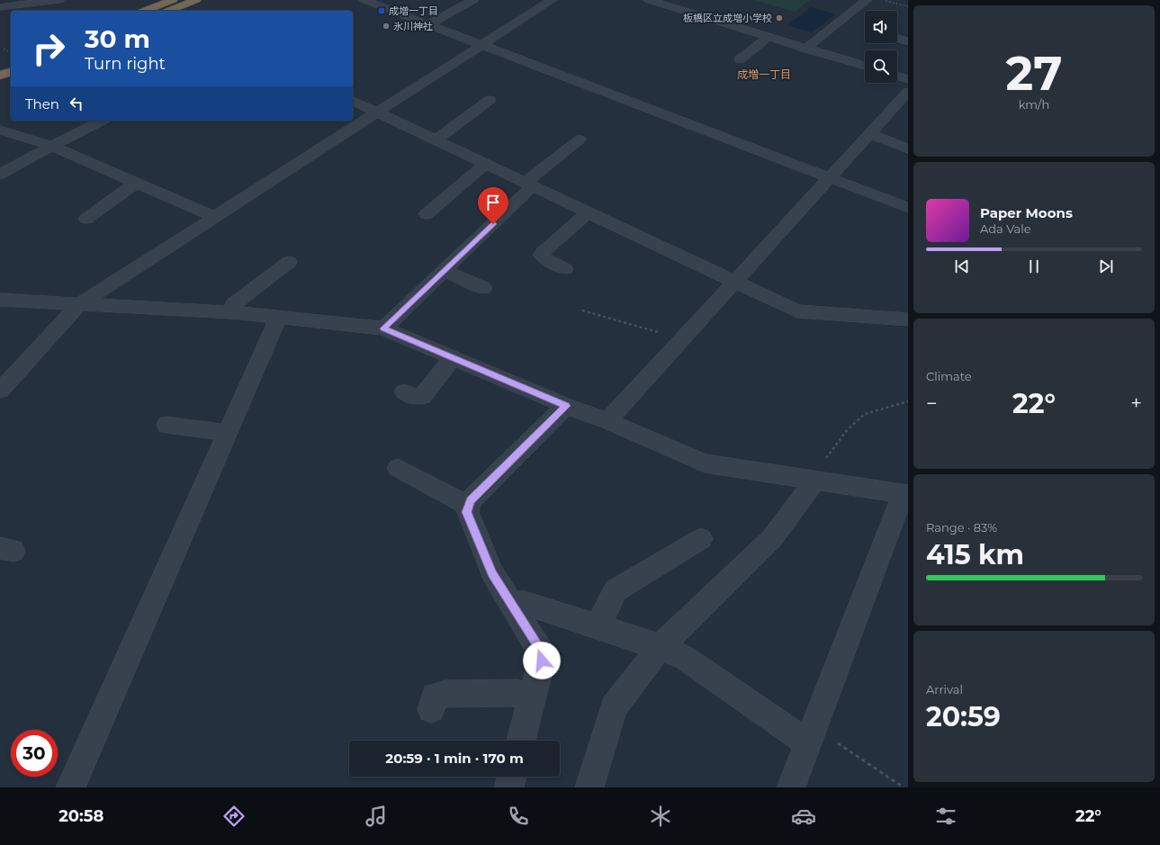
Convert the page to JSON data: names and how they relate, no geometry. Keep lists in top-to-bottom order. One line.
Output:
{"districts":["成増一丁目"],"places":{"transit":["成増一丁目"],"other":["板橋区立成増小学校","氷川神社"]},"page":{"tile":[["27","km/h"],"Climate",["Range · 83%","415 km"],["Arrival","20:59"]],"turn":["30 m","Turn right"],"then":"Then","song":["Paper Moons","Ada Vale"],"heat":["−","22°","+"],"limit":"30","trip":"20:59 · 1 min · 170 m","tabs":["20:58","22°"]}}
